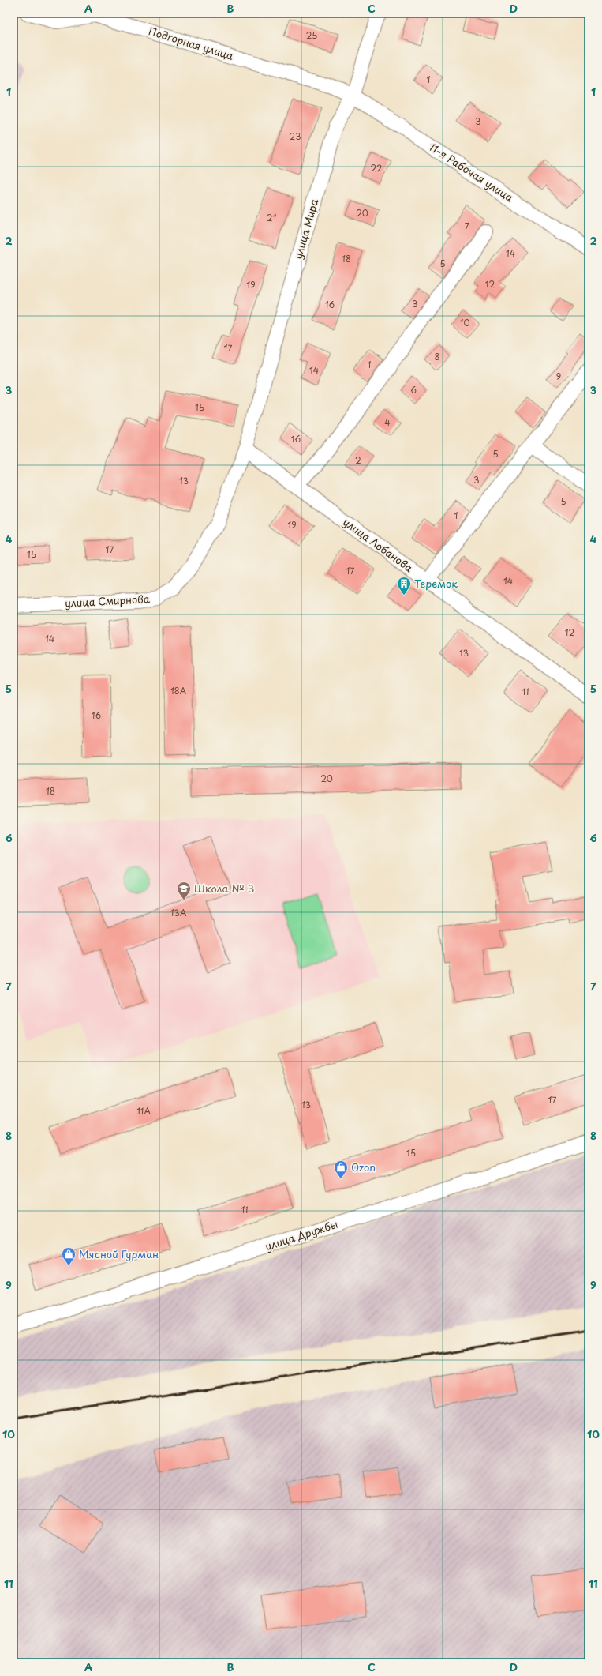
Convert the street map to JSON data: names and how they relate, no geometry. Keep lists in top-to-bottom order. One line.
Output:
{"streets":{"street":["Подгорная улица","11-я Рабочая улица","улица Мира","улица Лобанова","улица Смирнова","улица Дружбы"]},"crossings":[["Подгорная улица","11-я Рабочая улица"],["Подгорная улица","улица Мира"],["11-я Рабочая улица","улица Мира"],["улица Мира","улица Лобанова"],["улица Мира","улица Смирнова"],["улица Лобанова","улица Смирнова"]],"places":{"building":["Теремок"],"school or university":["Школа № 3"],"shop":["Ozon","Мясной Гурман"]},"house_numbers":["25","1","3","23","22","20","21","7","14","18","5","12","19","3","16","10","17","8","1","14","9","6","15","4","16","5","2","3","13","5","1","19","17","15","17","14","12","14","13","18А","11","16","20","18","13А","17","13","11А","15","11"],"grid":{"columns":["A","B","C","D"],"rows":["1","2","3","4","5","6","7","8","9","10","11"]}}
